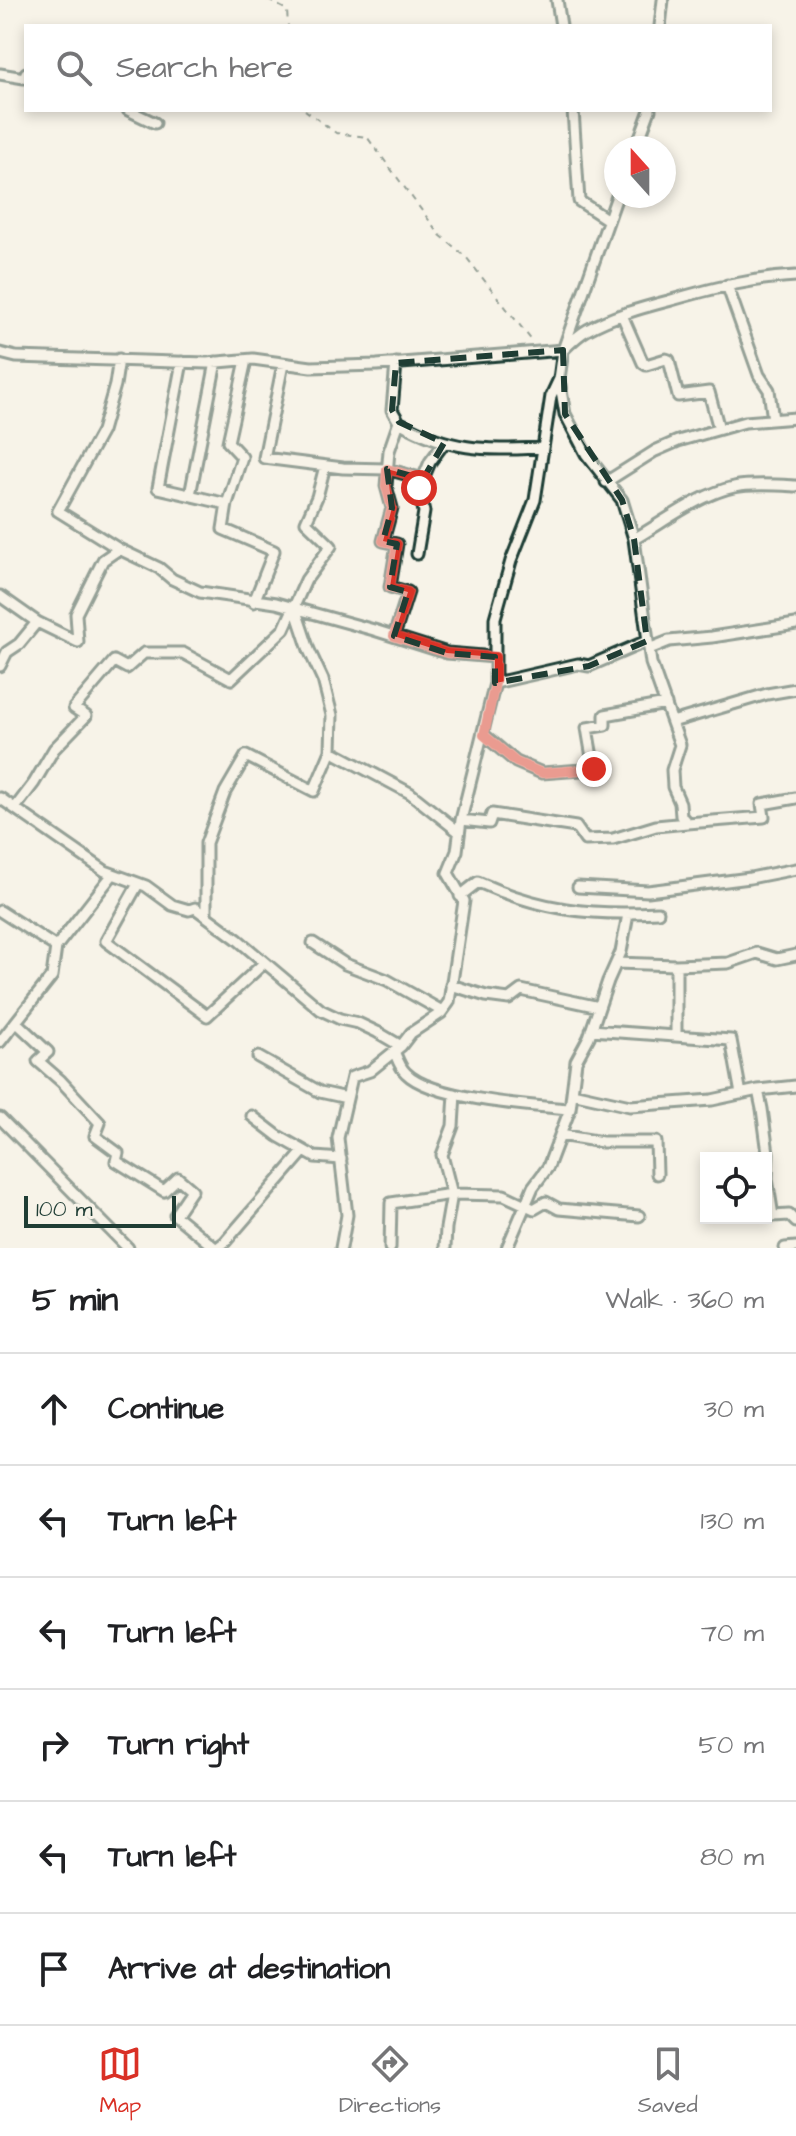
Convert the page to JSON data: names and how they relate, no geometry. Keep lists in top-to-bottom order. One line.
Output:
{"scale_bar":"100 m","north":"top","page":{"search":"Search here","scale":"100 m","heading":["5 min","Walk · 360 m"],"list":[["Continue","30 m"],["Turn left","130 m"],["Turn left","70 m"],["Turn right","50 m"],["Turn left","80 m"],"Arrive at destination"],"nav":["Map","Directions","Saved"]}}
